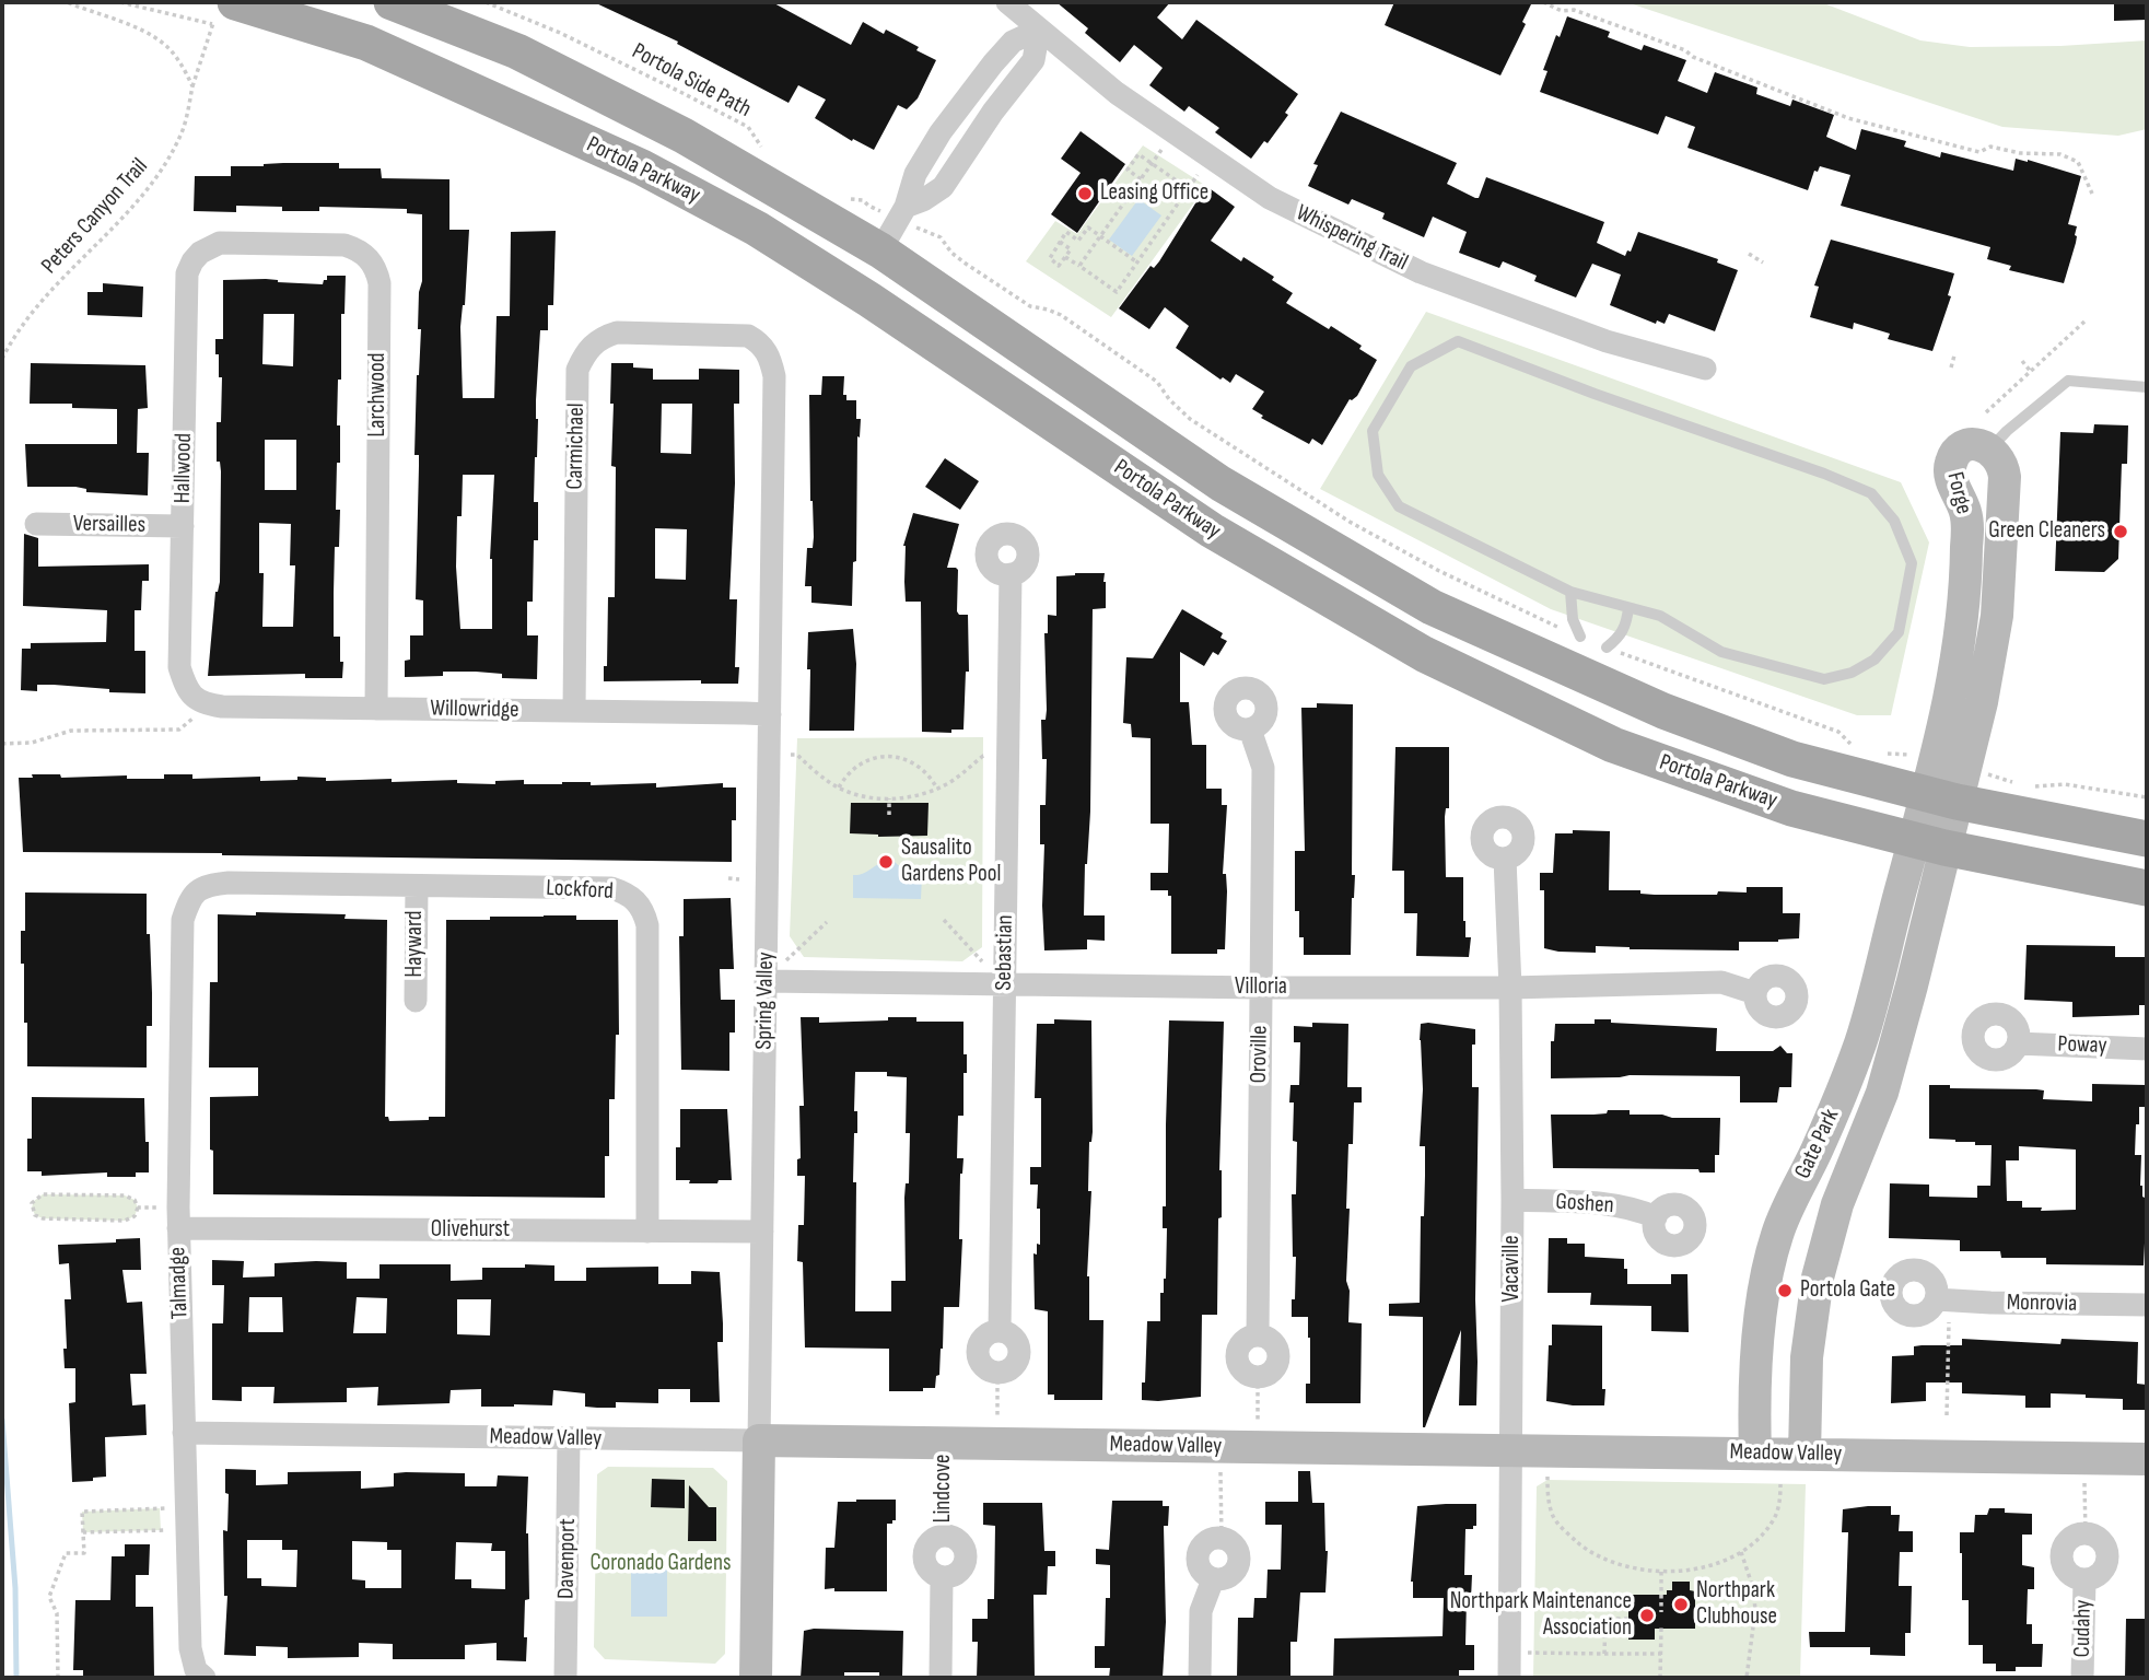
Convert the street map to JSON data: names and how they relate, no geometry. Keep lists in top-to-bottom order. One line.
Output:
{"streets":{"main road":["Portola Parkway"],"street":["Whispering Trail","Larchwood","Carmichael","Hallwood","Forge","Versailles","Willowridge","Lockford","Hayward","Sebastian","Villoria","Spring Valley","Poway","Oroville","Gate Park","Goshen","Olivehurst","Vacaville","Talmadge","Monrovia","Meadow Valley","Lindcove","Davenport","Cudahy"],"path":["Portola Side Path","Peters Canyon Trail"]},"crossings":[["Portola Parkway","Peters Canyon Trail"],["Portola Parkway","Forge"],["Portola Parkway","Gate Park"],["Larchwood","Hallwood"],["Larchwood","Willowridge"],["Carmichael","Willowridge"],["Carmichael","Spring Valley"],["Hallwood","Versailles"],["Hallwood","Willowridge"],["Forge","Gate Park"],["Willowridge","Spring Valley"],["Lockford","Hayward"],["Lockford","Olivehurst"],["Lockford","Talmadge"],["Sebastian","Villoria"],["Villoria","Spring Valley"],["Villoria","Oroville"],["Villoria","Vacaville"],["Spring Valley","Olivehurst"],["Spring Valley","Meadow Valley"],["Gate Park","Meadow Valley"],["Goshen","Vacaville"],["Olivehurst","Talmadge"],["Vacaville","Meadow Valley"],["Talmadge","Meadow Valley"],["Meadow Valley","Lindcove"],["Meadow Valley","Davenport"]],"parks":["Coronado Gardens"],"places":["Leasing Office","Green Cleaners","Sausalito Gardens Pool","Portola Gate","Northpark Clubhouse","Northpark Maintenance Association"]}
